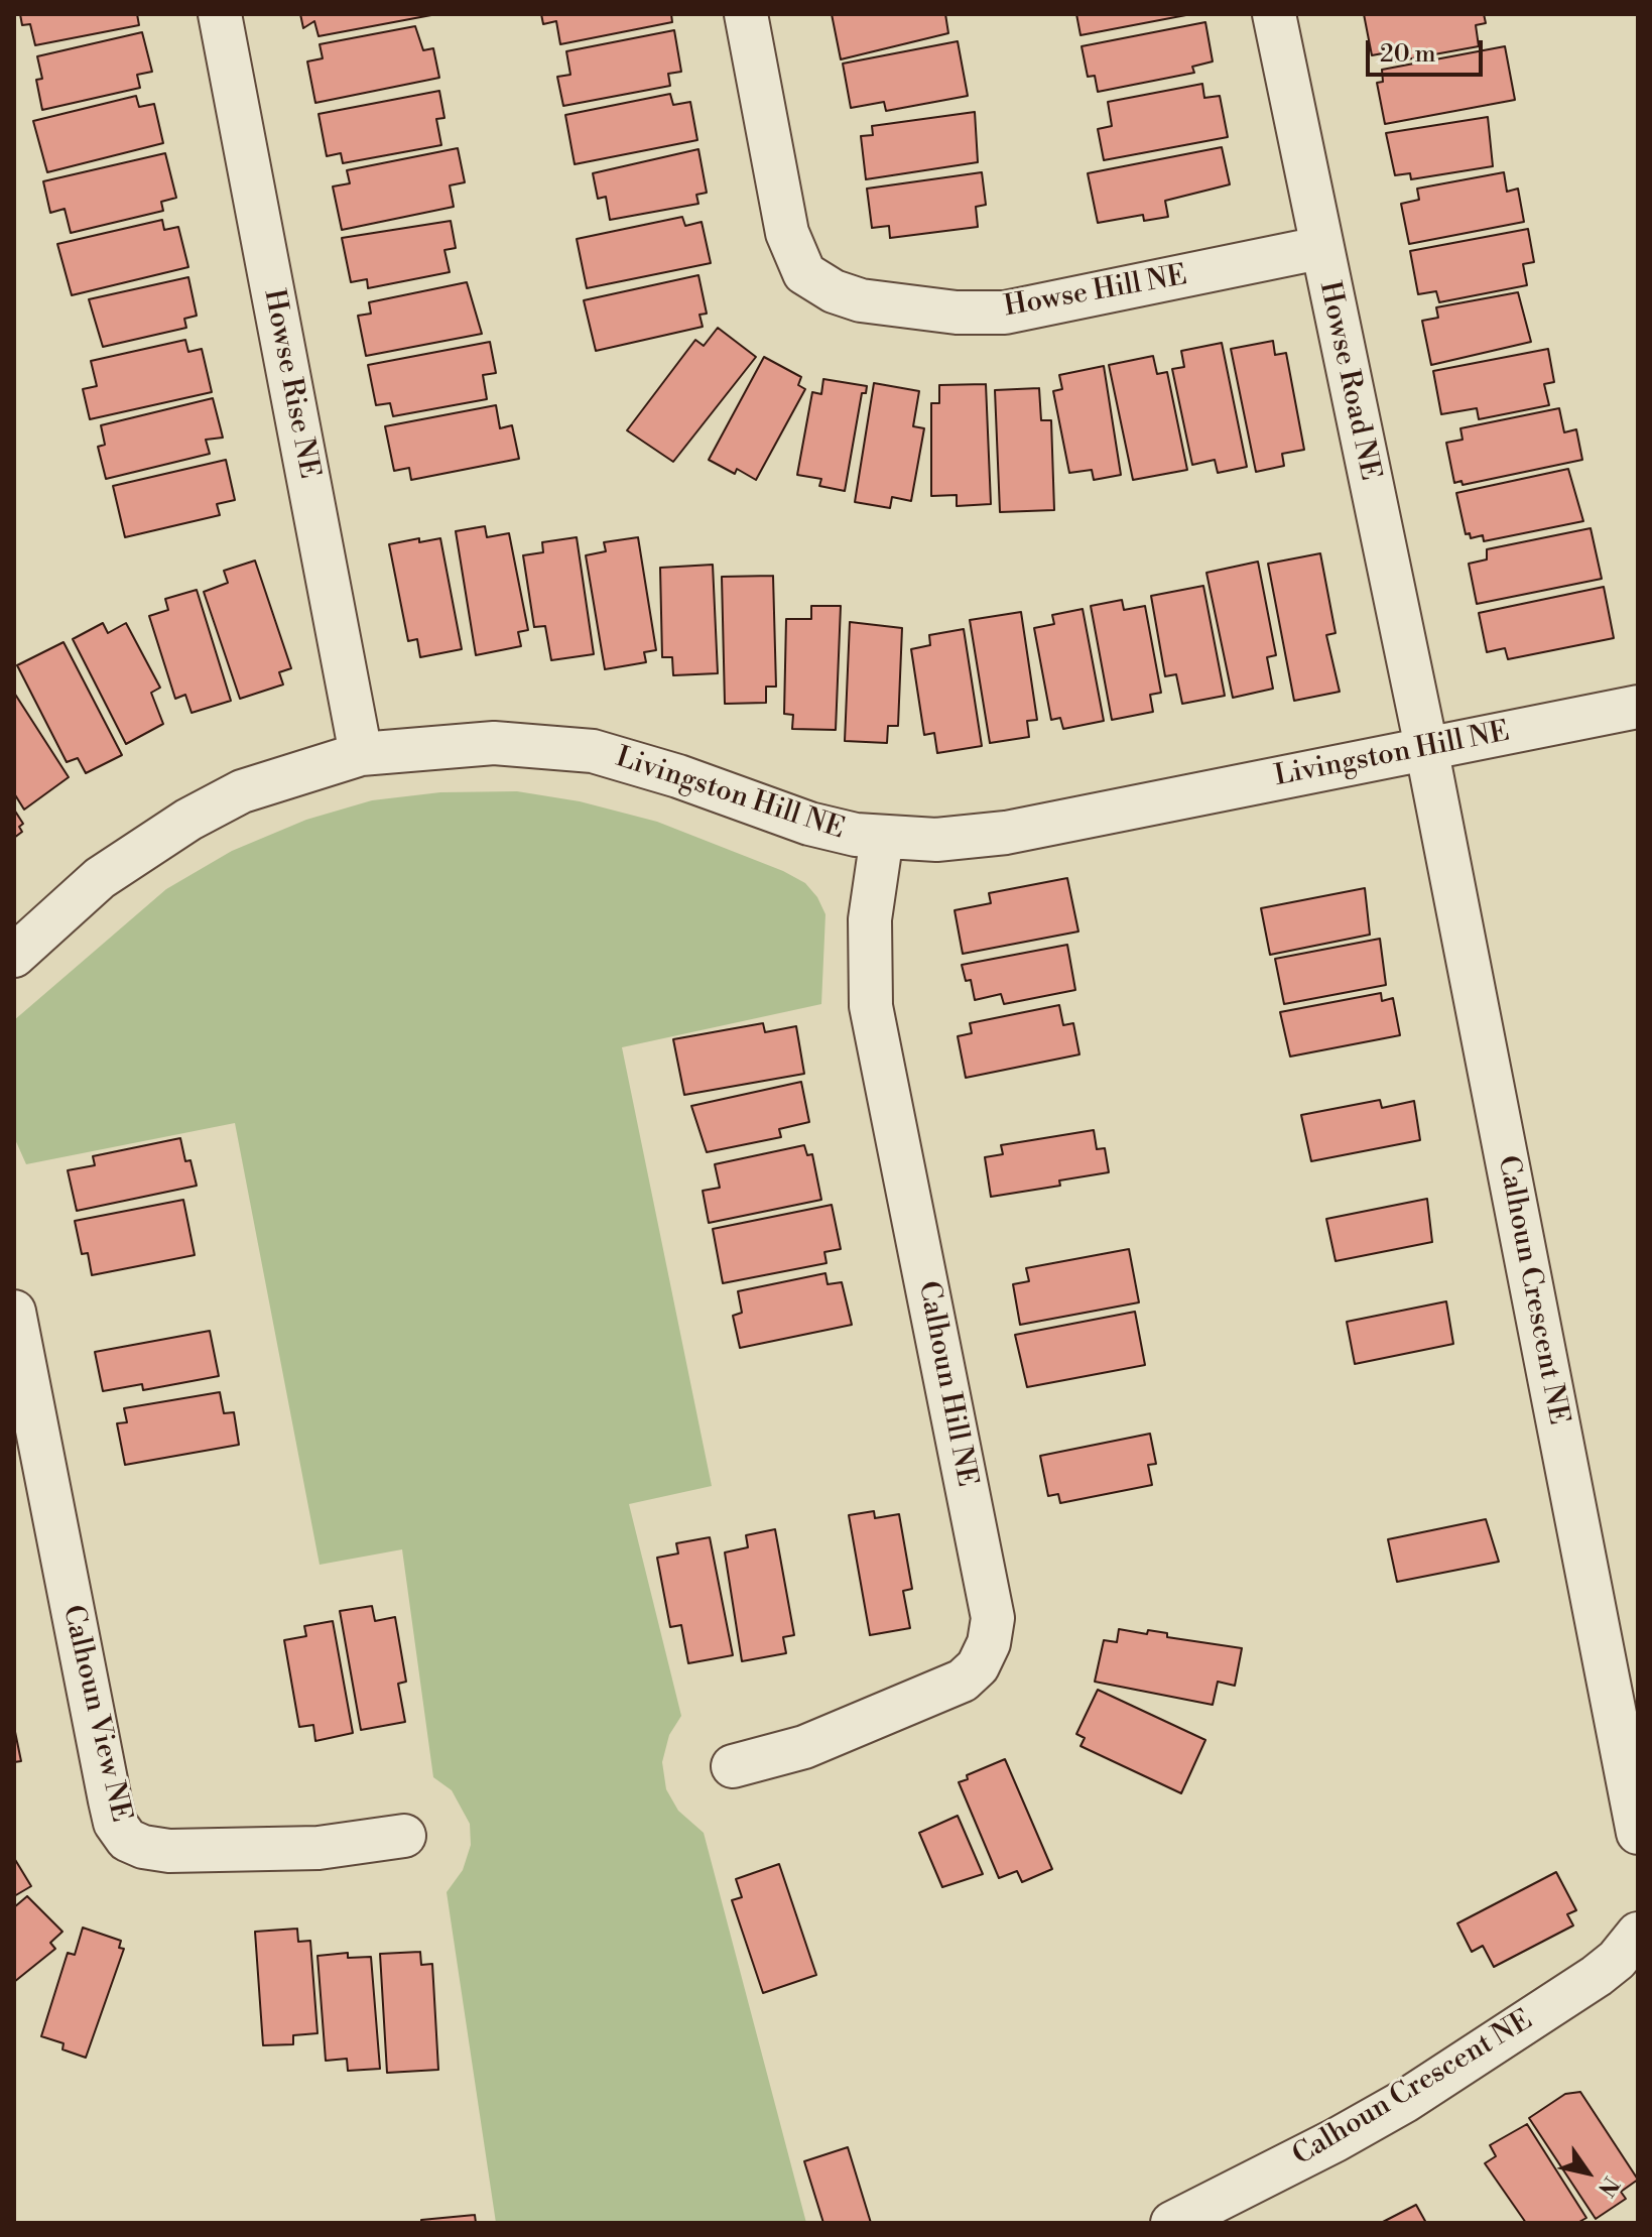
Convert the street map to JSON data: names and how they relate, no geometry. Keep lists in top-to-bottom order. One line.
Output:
{"streets":{"street":["Howse Hill NE","Howse Road NE","Howse Rise NE","Livingston Hill NE","Calhoun Crescent NE","Calhoun Hill NE","Calhoun View NE"]},"crossings":[["Howse Hill NE","Howse Road NE"],["Howse Road NE","Livingston Hill NE"],["Howse Road NE","Calhoun Crescent NE"],["Howse Rise NE","Livingston Hill NE"],["Livingston Hill NE","Calhoun Crescent NE"],["Livingston Hill NE","Calhoun Hill NE"]],"scale_bar":"20 m","north":"bottom right"}
